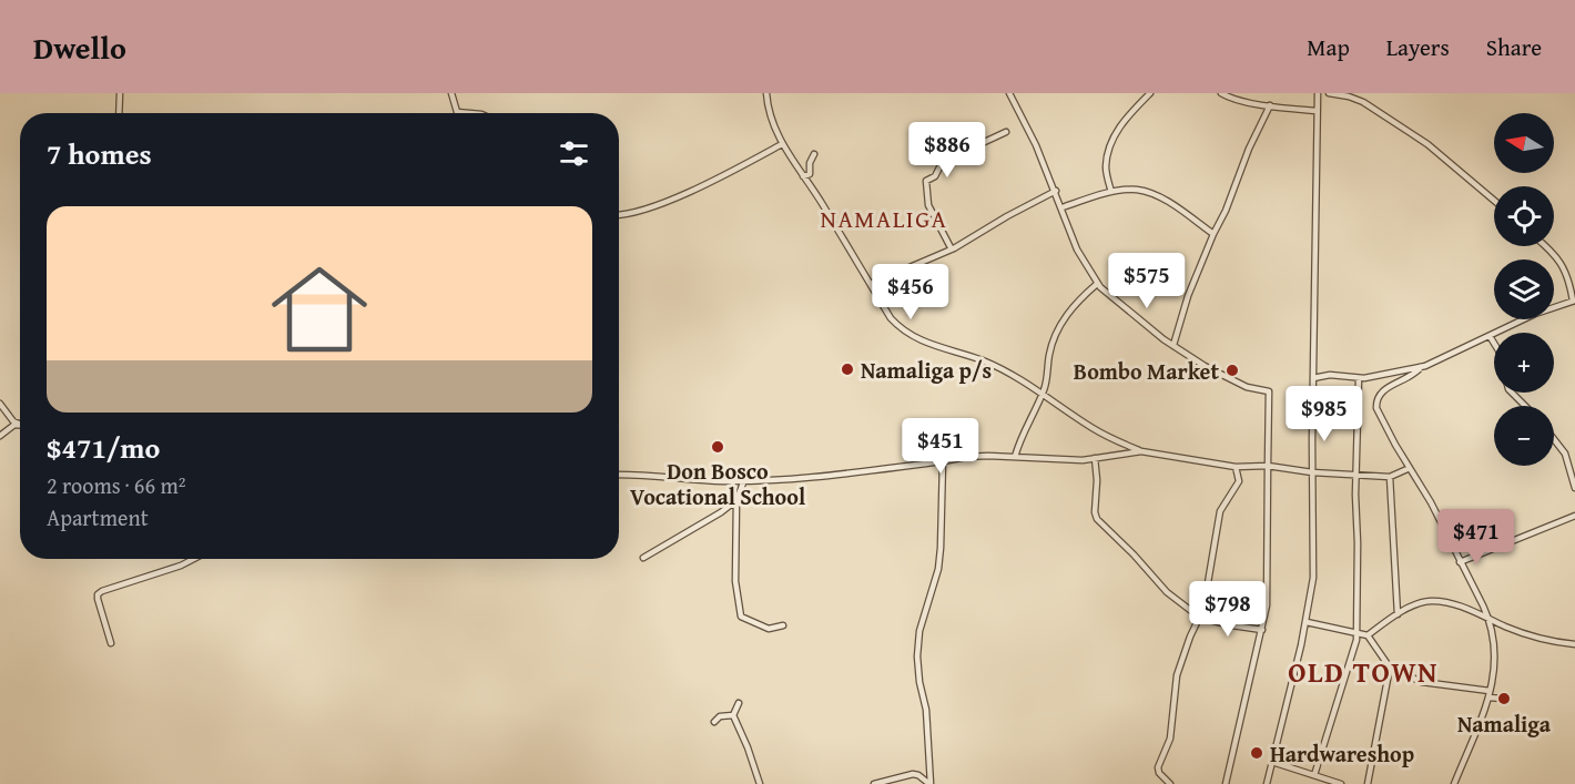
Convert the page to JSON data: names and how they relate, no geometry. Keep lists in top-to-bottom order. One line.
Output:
{"districts":["NAMALIGA","OLD TOWN"],"places":["Namaliga p/s","Bombo Market","Don Bosco Vocational School","Namaliga","Hardwareshop"],"north":"left","page":{"header":"Dwello","nav":["Map","Layers","Share"],"map_buttons":["+","−"],"heading":"7 homes","price":["$886","$575","$456","$985","$451","$471","$798"],"list":[{"name":"$471/mo","note":"2 rooms · 66 m² · Apartment"}]}}
